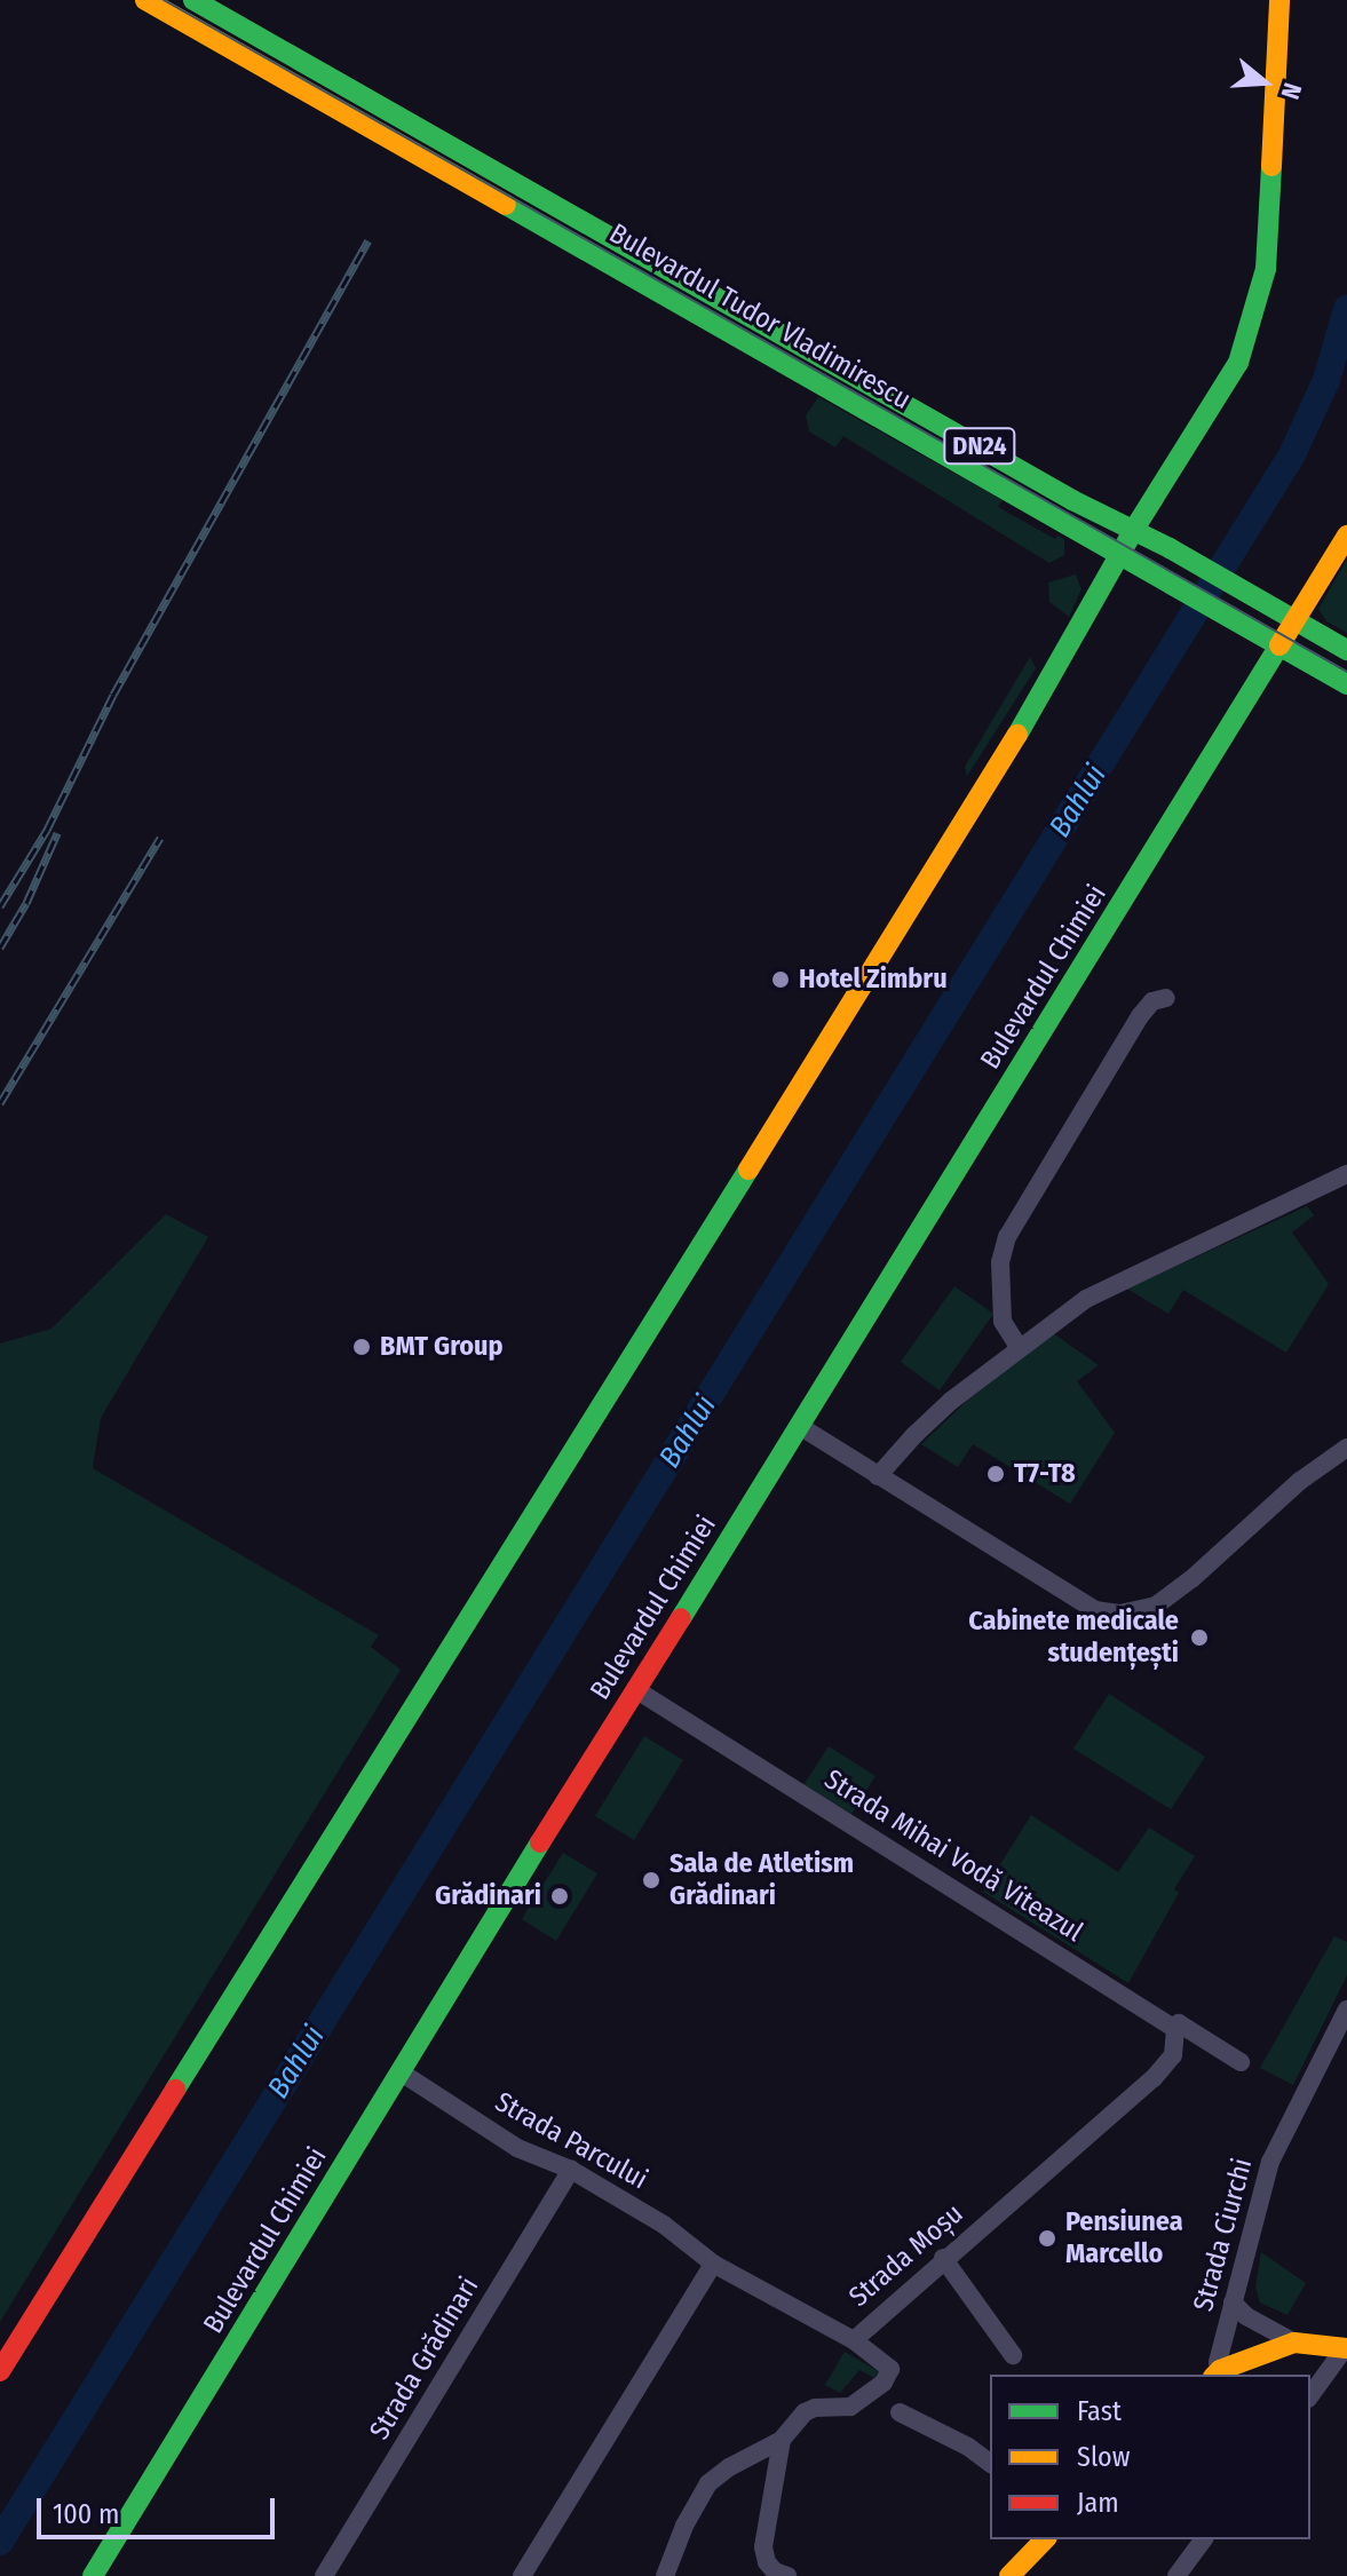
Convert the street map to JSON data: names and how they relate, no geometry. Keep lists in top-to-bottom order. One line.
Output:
{"streets":{"main road":["Bulevardul Tudor Vladimirescu","DN24","Bulevardul Chimiei"],"street":["Strada Mihai Vodă Viteazul","Strada Parcului","Strada Ciurchi","Strada Moșu","Strada Grădinari"]},"crossings":[["Bulevardul Tudor Vladimirescu","Bulevardul Chimiei"],["Bulevardul Chimiei","Strada Mihai Vodă Viteazul"],["Bulevardul Chimiei","Strada Parcului"],["Strada Mihai Vodă Viteazul","Strada Moșu"],["Strada Parcului","Strada Moșu"],["Strada Parcului","Strada Grădinari"]],"water":["Bahlui"],"places":["Hotel Zimbru","BMT Group","T7-T8","Cabinete medicale studențești","Sala de Atletism Grădinari","Grădinari","Pensiunea Marcello"],"legend":["Fast","Slow","Jam"],"scale_bar":"100 m","north":"right"}
